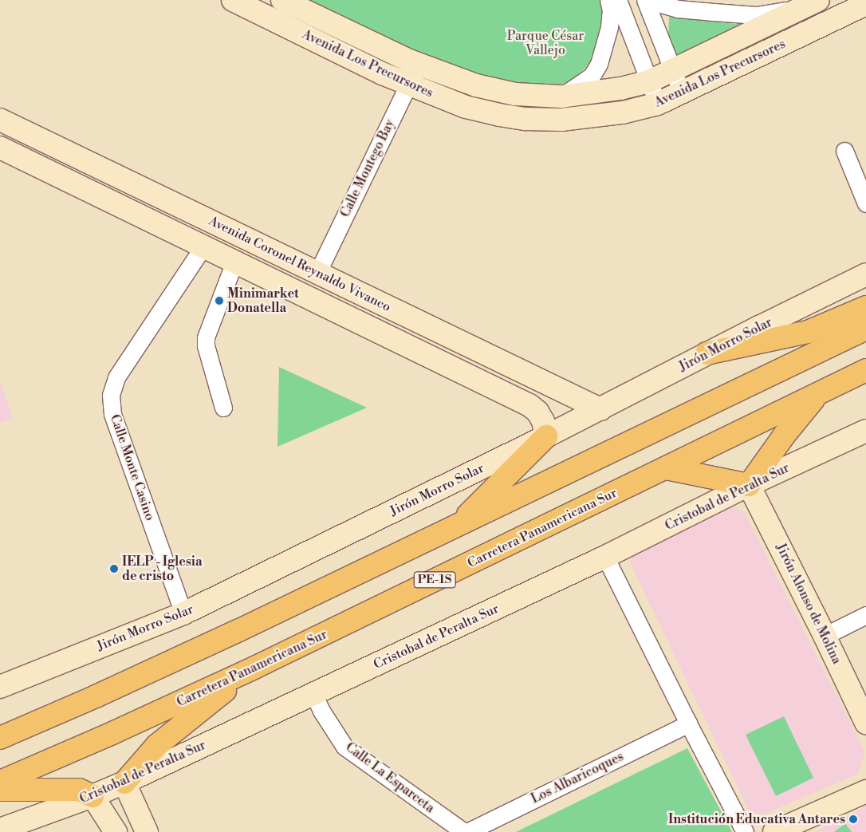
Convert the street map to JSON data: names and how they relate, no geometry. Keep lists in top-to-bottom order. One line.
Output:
{"streets":{"highway":["Carretera Panamericana Sur","PE-1S"],"street":["Avenida Los Precursores","Calle Montego Bay","Avenida Coronel Reynaldo Vivanco","Jirón Morro Solar","Calle Monte Casino","Cristobal de Peralta Sur","Jirón Alonso de Molina","Calle La Esparceta","Los Albaricoques"]},"crossings":[["Avenida Los Precursores","Calle Montego Bay"],["Calle Montego Bay","Avenida Coronel Reynaldo Vivanco"],["Avenida Coronel Reynaldo Vivanco","Jirón Morro Solar"],["Avenida Coronel Reynaldo Vivanco","Calle Monte Casino"],["Jirón Morro Solar","Calle Monte Casino"],["Cristobal de Peralta Sur","Jirón Alonso de Molina"],["Cristobal de Peralta Sur","Calle La Esparceta"]],"parks":["Parque César Vallejo"],"places":["Minimarket Donatella","IELP - Iglesia de cristo","Institución Educativa Antares"]}
